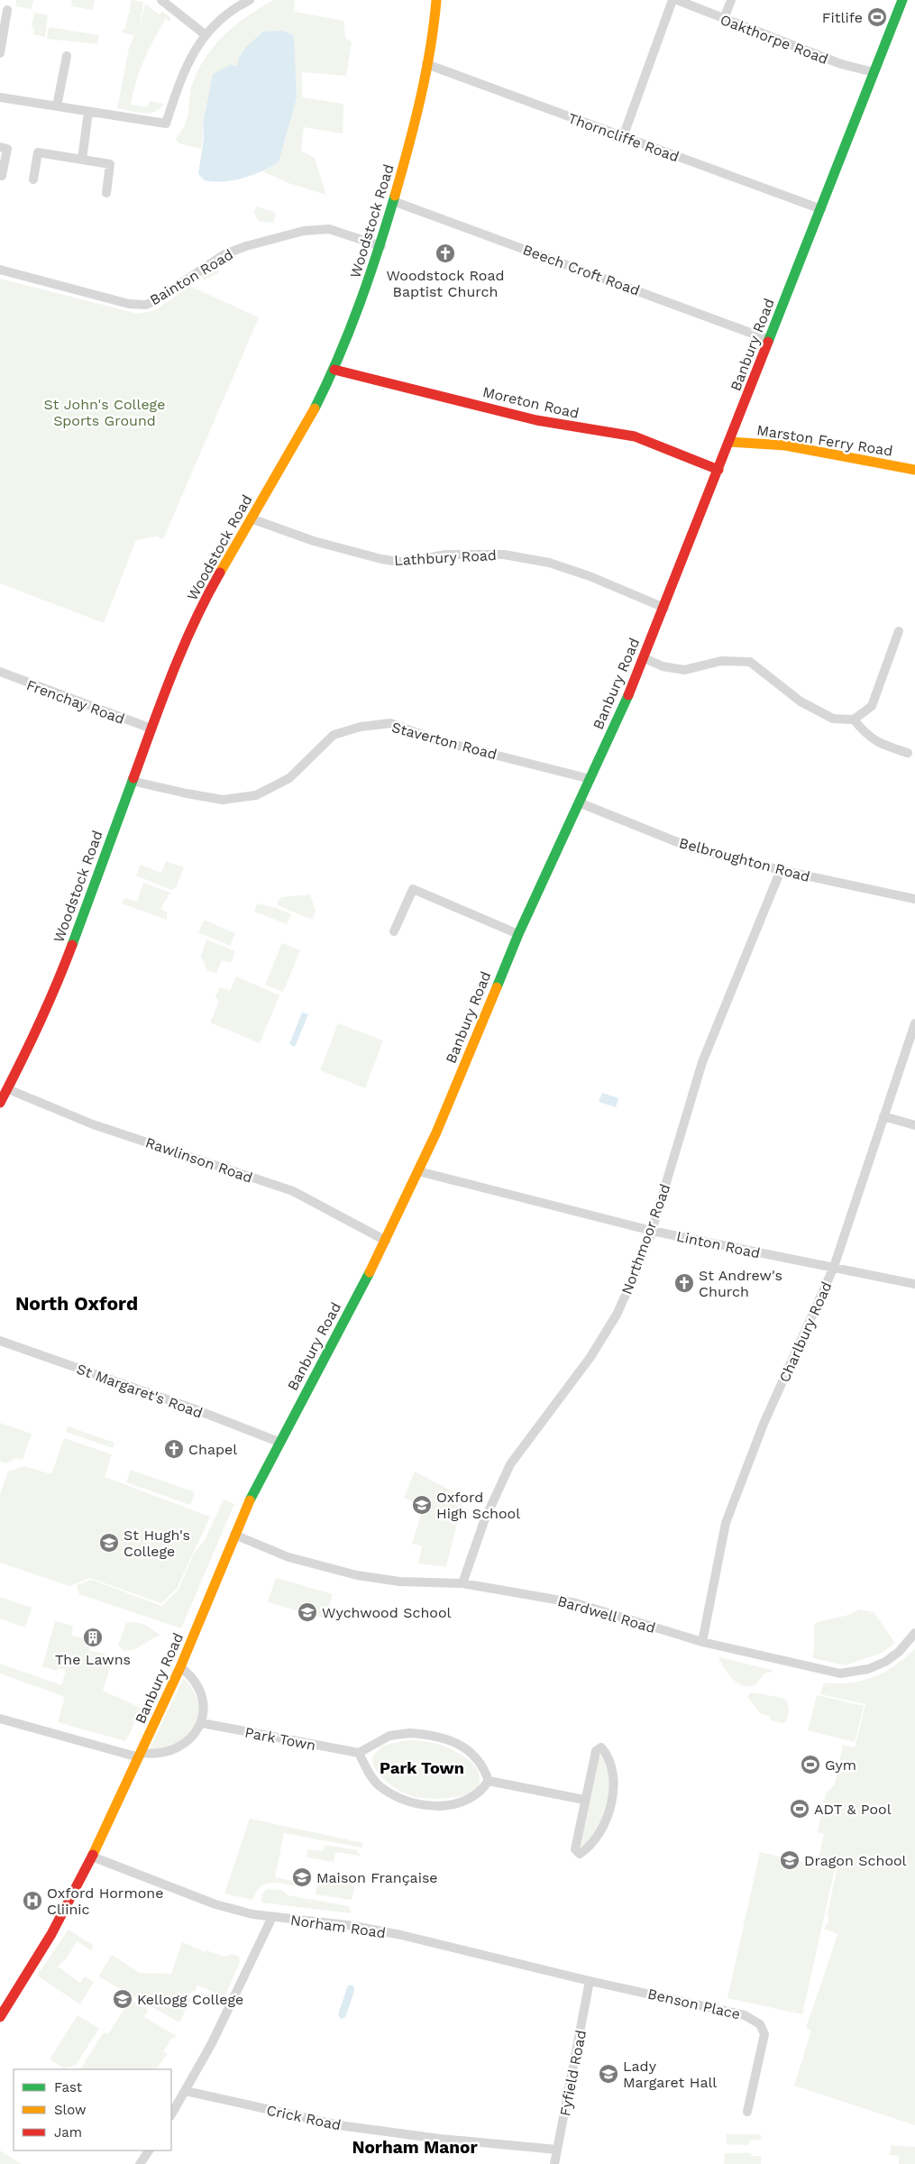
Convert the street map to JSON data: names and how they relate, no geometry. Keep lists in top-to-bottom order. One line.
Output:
{"streets":{"main road":["Woodstock Road","Banbury Road","Moreton Road","Marston Ferry Road"],"street":["Oakthorpe Road","Thorncliffe Road","Beech Croft Road","Bainton Road","Lathbury Road","Frenchay Road","Staverton Road","Belbroughton Road","Rawlinson Road","Northmoor Road","Linton Road","Charlbury Road","St Margaret's Road","Bardwell Road","Park Town","Norham Road","Benson Place","Fyfield Road","Crick Road"]},"crossings":[["Oakthorpe Road","Banbury Road"],["Thorncliffe Road","Woodstock Road"],["Thorncliffe Road","Banbury Road"],["Woodstock Road","Beech Croft Road"],["Woodstock Road","Bainton Road"],["Woodstock Road","Moreton Road"],["Woodstock Road","Lathbury Road"],["Woodstock Road","Frenchay Road"],["Woodstock Road","Staverton Road"],["Woodstock Road","Rawlinson Road"],["Beech Croft Road","Banbury Road"],["Banbury Road","Moreton Road"],["Banbury Road","Marston Ferry Road"],["Banbury Road","Lathbury Road"],["Banbury Road","Staverton Road"],["Banbury Road","Belbroughton Road"],["Banbury Road","Rawlinson Road"],["Banbury Road","Linton Road"],["Banbury Road","St Margaret's Road"],["Banbury Road","Bardwell Road"],["Banbury Road","Norham Road"],["Belbroughton Road","Northmoor Road"],["Northmoor Road","Linton Road"],["Northmoor Road","Bardwell Road"],["Linton Road","Charlbury Road"],["Charlbury Road","Bardwell Road"],["Norham Road","Benson Place"],["Norham Road","Fyfield Road"],["Benson Place","Fyfield Road"],["Fyfield Road","Crick Road"]],"districts":["North Oxford","Park Town","Norham Manor"],"parks":["St John's College Sports Ground"],"places":{"sports":["Fitlife","Gym","ADT & Pool"],"church":["Woodstock Road Baptist Church","St Andrew's Church","Chapel"],"school or university":["Oxford High School","St Hugh's College","Wychwood School","Dragon School","Maison Française","Kellogg College","Lady Margaret Hall"],"building":["The Lawns"],"hospital":["Oxford Hormone Cliinic"]},"legend":["Fast","Slow","Jam"]}
